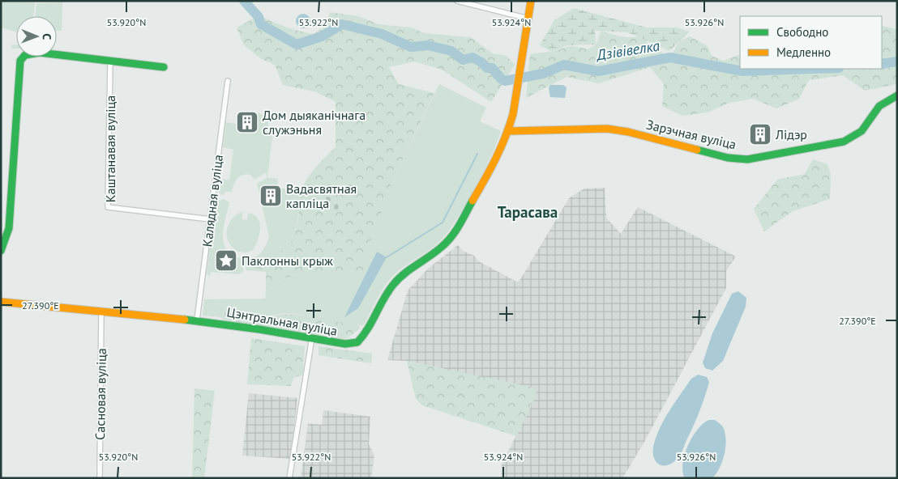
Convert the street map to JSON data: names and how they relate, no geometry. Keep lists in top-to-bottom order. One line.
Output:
{"streets":{"street":["Зарэчная вуліца","Каштанавая вуліца","Калядная вуліца","Цэнтральная вуліца","Сасновая вуліца"]},"crossings":[["Зарэчная вуліца","Цэнтральная вуліца"],["Каштанавая вуліца","Калядная вуліца"],["Калядная вуліца","Цэнтральная вуліца"],["Цэнтральная вуліца","Сасновая вуліца"]],"districts":["Тарасава"],"water":["Дзівівелка"],"places":{"building":["Дом дыяканічнага служэньня","Лідэр","Вадасвятная капліца"],"place":["Паклонны крыж"]},"legend":["Свободно","Медленно"],"north":"right","coordinates":["53.920°N","53.922°N","53.924°N","53.926°N","27.390°E"]}
